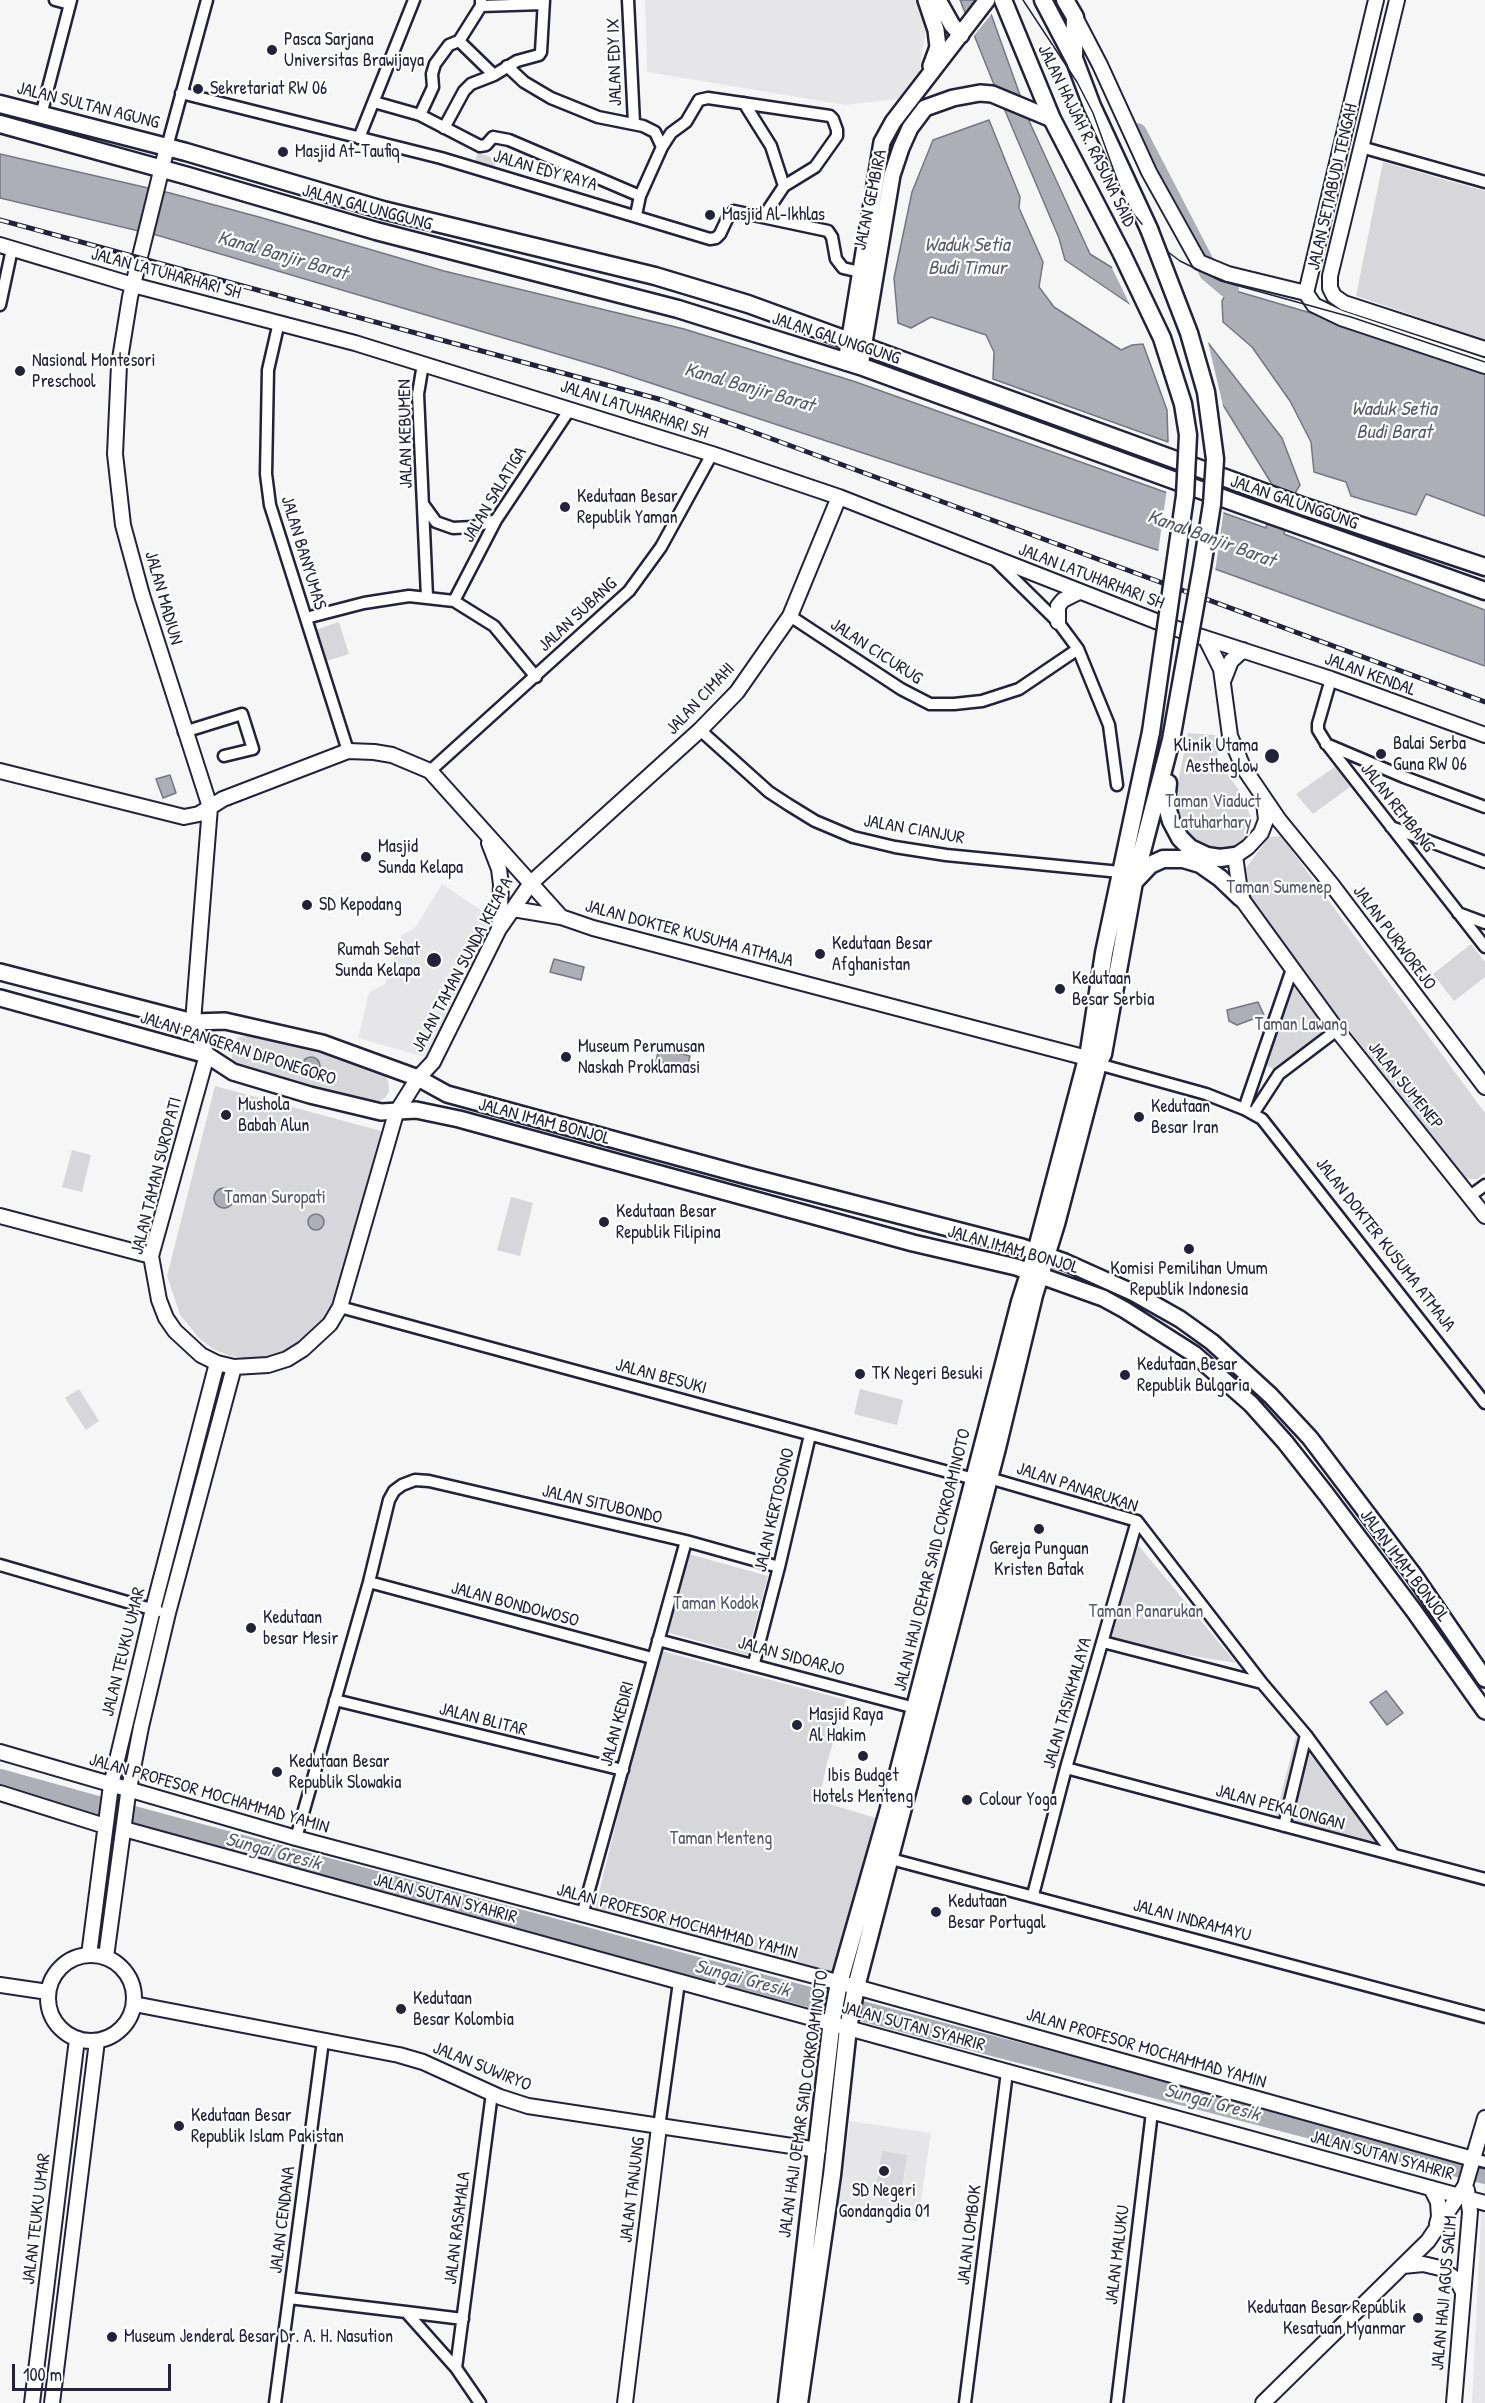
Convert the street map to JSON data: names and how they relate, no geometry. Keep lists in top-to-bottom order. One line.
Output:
{"streets":{"main road":["JALAN SULTAN AGUNG","JALAN HAJJAH R. RASUNA SAID","JALAN GEMBIRA","JALAN GALUNGGUNG","JALAN PANGERAN DIPONEGORO","JALAN IMAM BONJOL","JALAN HAJI OEMAR SAID COKROAMINOTO"],"street":["JALAN EDY IX","JALAN EDY RAYA","JALAN SETIABUDI TENGAH","JALAN LATUHARHARI SH","JALAN KEBUMEN","JALAN SALATIGA","JALAN BANYUMAS","JALAN MADIUN","JALAN SUBANG","JALAN CICURUG","JALAN KENDAL","JALAN CIMAHI","JALAN REMBANG","JALAN CIANJUR","JALAN DOKTER KUSUMA ATMAJA","JALAN PURWOREJO","JALAN TAMAN SUNDA KELAPA","JALAN SUMENEP","JALAN TAMAN SUROPATI","JALAN BESUKI","JALAN PANARUKAN","JALAN SITUBONDO","JALAN KERTOSONO","JALAN BONDOWOSO","JALAN TEUKU UMAR","JALAN SIDOARJO","JALAN TASIKMALAYA","JALAN BLITAR","JALAN KEDIRI","JALAN PROFESOR MOCHAMMAD YAMIN","JALAN PEKALONGAN","JALAN SUTAN SYAHRIR","JALAN INDRAMAYU","JALAN SUWIRYO","JALAN TANJUNG","JALAN CENDANA","JALAN RASAMALA","JALAN LOMBOK","JALAN MALUKU","JALAN HAJI AGUS SALIM"]},"crossings":[["JALAN SULTAN AGUNG","JALAN GALUNGGUNG"],["JALAN SULTAN AGUNG","JALAN MADIUN"],["JALAN HAJJAH R. RASUNA SAID","JALAN SETIABUDI TENGAH"],["JALAN HAJJAH R. RASUNA SAID","JALAN GEMBIRA"],["JALAN HAJJAH R. RASUNA SAID","JALAN HAJI OEMAR SAID COKROAMINOTO"],["JALAN EDY RAYA","JALAN GEMBIRA"],["JALAN GEMBIRA","JALAN GALUNGGUNG"],["JALAN GALUNGGUNG","JALAN MADIUN"],["JALAN LATUHARHARI SH","JALAN KEBUMEN"],["JALAN LATUHARHARI SH","JALAN SALATIGA"],["JALAN LATUHARHARI SH","JALAN BANYUMAS"],["JALAN LATUHARHARI SH","JALAN MADIUN"],["JALAN LATUHARHARI SH","JALAN SUBANG"],["JALAN LATUHARHARI SH","JALAN KENDAL"],["JALAN LATUHARHARI SH","JALAN CIMAHI"],["JALAN KEBUMEN","JALAN SALATIGA"],["JALAN BANYUMAS","JALAN TAMAN SUNDA KELAPA"],["JALAN MADIUN","JALAN TAMAN SUNDA KELAPA"],["JALAN MADIUN","JALAN PANGERAN DIPONEGORO"],["JALAN MADIUN","JALAN TAMAN SUROPATI"],["JALAN SUBANG","JALAN TAMAN SUNDA KELAPA"],["JALAN CICURUG","JALAN CIMAHI"],["JALAN KENDAL","JALAN REMBANG"],["JALAN CIMAHI","JALAN CIANJUR"],["JALAN CIMAHI","JALAN DOKTER KUSUMA ATMAJA"],["JALAN CIMAHI","JALAN TAMAN SUNDA KELAPA"],["JALAN CIANJUR","JALAN HAJI OEMAR SAID COKROAMINOTO"],["JALAN DOKTER KUSUMA ATMAJA","JALAN TAMAN SUNDA KELAPA"],["JALAN DOKTER KUSUMA ATMAJA","JALAN HAJI OEMAR SAID COKROAMINOTO"],["JALAN TAMAN SUNDA KELAPA","JALAN PANGERAN DIPONEGORO"],["JALAN TAMAN SUNDA KELAPA","JALAN IMAM BONJOL"],["JALAN TAMAN SUNDA KELAPA","JALAN TAMAN SUROPATI"],["JALAN PANGERAN DIPONEGORO","JALAN IMAM BONJOL"],["JALAN PANGERAN DIPONEGORO","JALAN TAMAN SUROPATI"],["JALAN IMAM BONJOL","JALAN TAMAN SUROPATI"],["JALAN IMAM BONJOL","JALAN HAJI OEMAR SAID COKROAMINOTO"],["JALAN TAMAN SUROPATI","JALAN BESUKI"],["JALAN TAMAN SUROPATI","JALAN TEUKU UMAR"],["JALAN BESUKI","JALAN PANARUKAN"],["JALAN BESUKI","JALAN KERTOSONO"],["JALAN BESUKI","JALAN HAJI OEMAR SAID COKROAMINOTO"],["JALAN PANARUKAN","JALAN HAJI OEMAR SAID COKROAMINOTO"],["JALAN PANARUKAN","JALAN TASIKMALAYA"],["JALAN PANARUKAN","JALAN PEKALONGAN"],["JALAN SITUBONDO","JALAN KERTOSONO"],["JALAN SITUBONDO","JALAN BONDOWOSO"],["JALAN SITUBONDO","JALAN KEDIRI"],["JALAN KERTOSONO","JALAN SIDOARJO"],["JALAN HAJI OEMAR SAID COKROAMINOTO","JALAN SIDOARJO"],["JALAN HAJI OEMAR SAID COKROAMINOTO","JALAN PROFESOR MOCHAMMAD YAMIN"],["JALAN HAJI OEMAR SAID COKROAMINOTO","JALAN SUTAN SYAHRIR"],["JALAN HAJI OEMAR SAID COKROAMINOTO","JALAN INDRAMAYU"],["JALAN HAJI OEMAR SAID COKROAMINOTO","JALAN SUWIRYO"],["JALAN BONDOWOSO","JALAN KEDIRI"],["JALAN TEUKU UMAR","JALAN PROFESOR MOCHAMMAD YAMIN"],["JALAN TEUKU UMAR","JALAN SUTAN SYAHRIR"],["JALAN TEUKU UMAR","JALAN SUWIRYO"],["JALAN SIDOARJO","JALAN KEDIRI"],["JALAN TASIKMALAYA","JALAN PEKALONGAN"],["JALAN TASIKMALAYA","JALAN INDRAMAYU"],["JALAN BLITAR","JALAN KEDIRI"],["JALAN KEDIRI","JALAN PROFESOR MOCHAMMAD YAMIN"],["JALAN PROFESOR MOCHAMMAD YAMIN","JALAN HAJI AGUS SALIM"],["JALAN SUTAN SYAHRIR","JALAN TANJUNG"],["JALAN SUTAN SYAHRIR","JALAN LOMBOK"],["JALAN SUTAN SYAHRIR","JALAN MALUKU"],["JALAN SUTAN SYAHRIR","JALAN HAJI AGUS SALIM"],["JALAN SUWIRYO","JALAN TANJUNG"],["JALAN SUWIRYO","JALAN CENDANA"],["JALAN SUWIRYO","JALAN RASAMALA"]],"water":["Waduk Setia Budi Timur","Kanal Banjir Barat","Waduk Setia Budi Barat","Sungai Gresik"],"parks":["Taman Viaduct Latuharhary","Taman Sumenep","Taman Lawang","Taman Suropati","Taman Kodok","Taman Panarukan","Taman Menteng"],"places":["Pasca Sarjana Universitas Brawijaya","Sekretariat RW 06","Masjid At-Taufiq","Masjid Al-Ikhlas","Nasional Montesori Preschool","Kedutaan Besar Republik Yaman","Balai Serba Guna RW 06","Klinik Utama Aestheglow","Masjid Sunda Kelapa","SD Kepodang","Kedutaan Besar Afghanistan","Rumah Sehat Sunda Kelapa","Kedutaan Besar Serbia","Museum Perumusan Naskah Proklamasi","Mushola Babah Alun","Kedutaan Besar Iran","Kedutaan Besar Republik Filipina","Komisi Pemilihan Umum Republik Indonesia","TK Negeri Besuki","Kedutaan Besar Republik Bulgaria","Gereja Punguan Kristen Batak","Kedutaan besar Mesir","Masjid Raya Al Hakim","Ibis Budget Hotels Menteng","Kedutaan Besar Republik Slowakia","Colour Yoga","Kedutaan Besar Portugal","Kedutaan Besar Kolombia","Kedutaan Besar Republik Islam Pakistan","SD Negeri Gondangdia 01","Kedutaan Besar Republik Kesatuan Myanmar","Museum Jenderal Besar Dr. A. H. Nasution"],"scale_bar":"100 m"}
